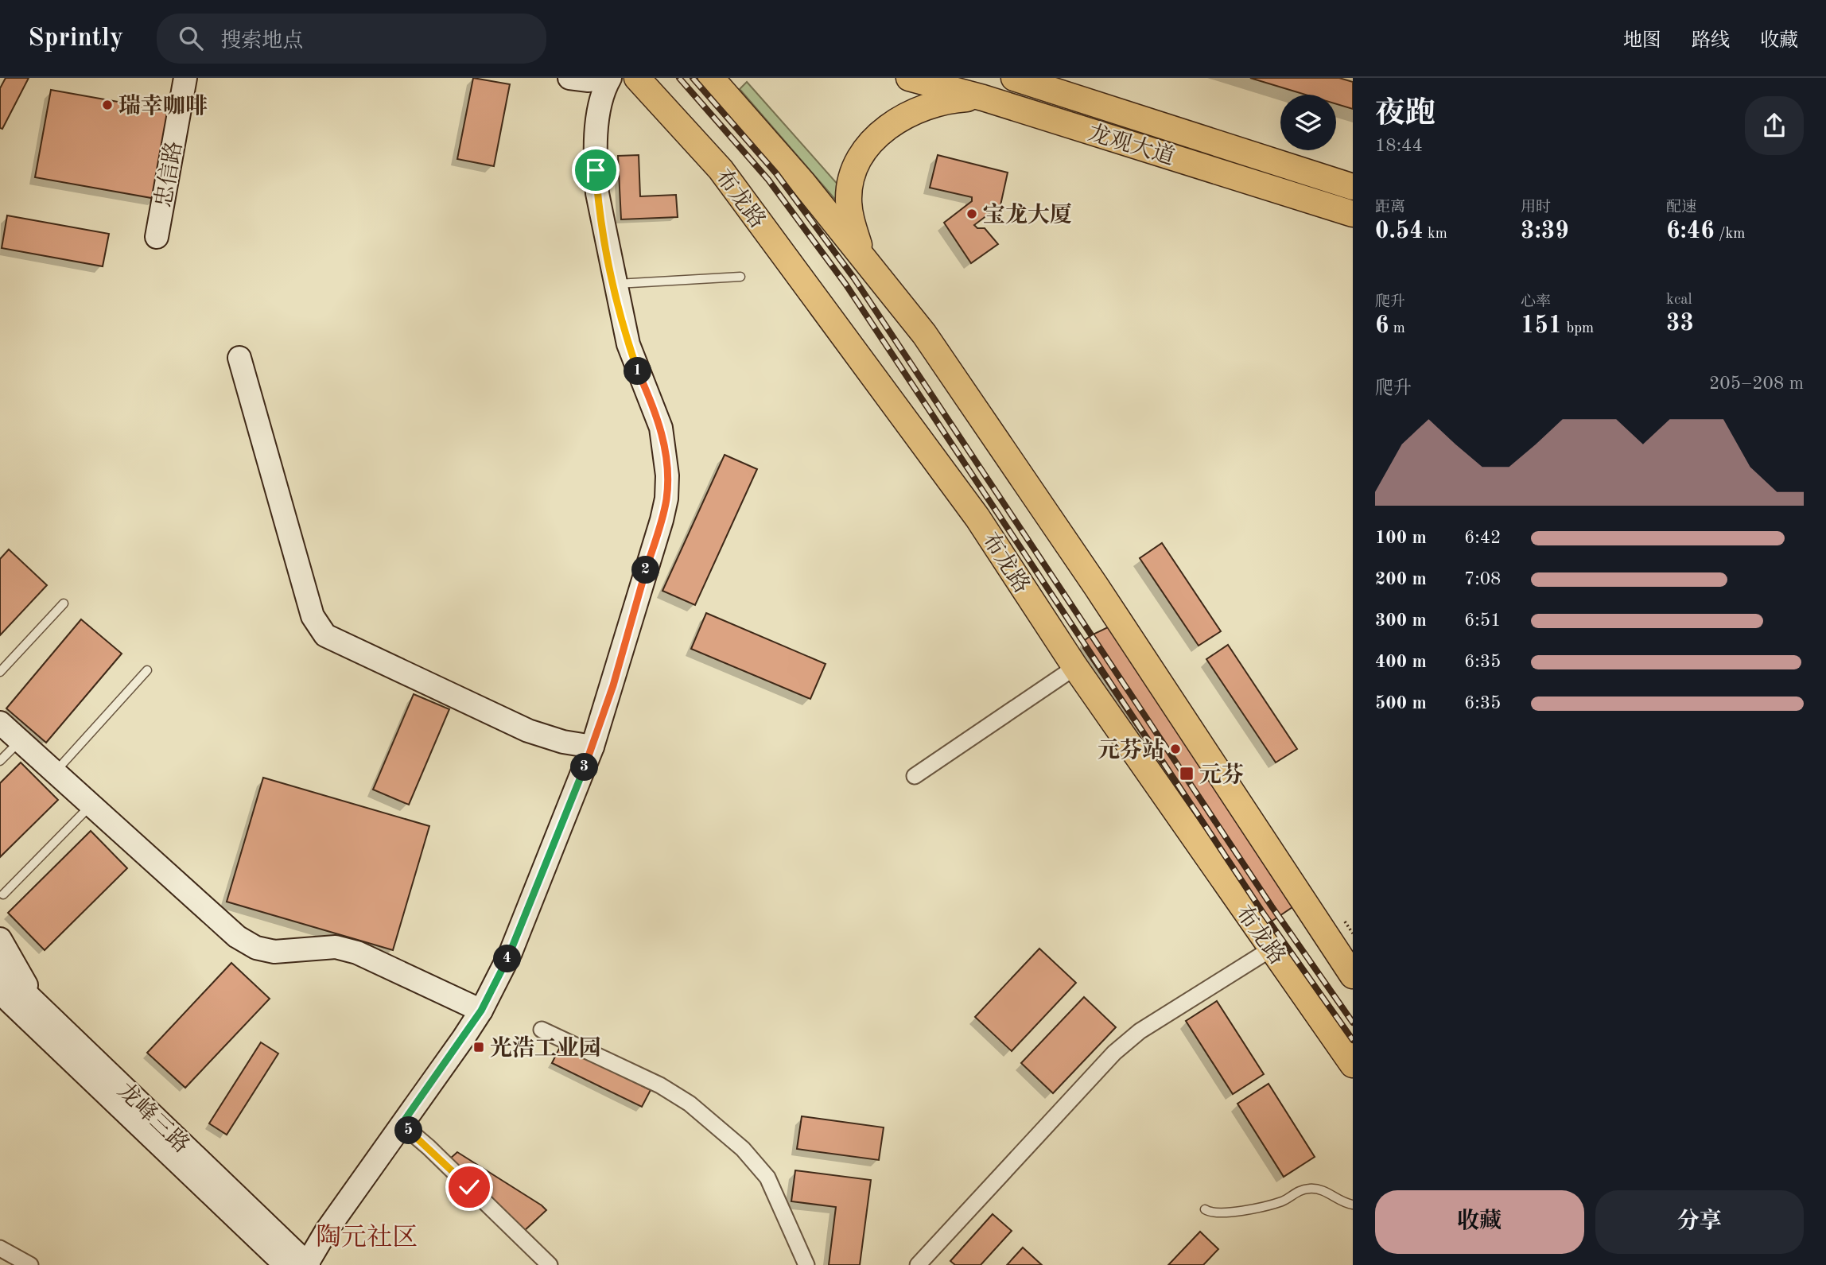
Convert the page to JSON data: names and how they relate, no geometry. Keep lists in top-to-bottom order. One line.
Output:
{"streets":{"main road":["龙观大道","布龙路"],"street":["忠信路","龙峰三路"]},"districts":["陶元社区"],"places":{"other":["瑞幸咖啡","宝龙大厦","元芬站"],"transit":["元芬","光浩工业园"]},"page":{"header":"Sprintly","search":"搜索地点","nav":["地图","路线","收藏"],"heading":["夜跑","18:44"],"stats":[["距离","0.54 km"],["用时","3:39"],["配速","6:46 /km"],["爬升","6 m"],["心率","151 bpm"],["kcal","33"]],"pins":["1","2","3","4","5"],"chart":["爬升","205–208 m"],"list":[{"name":"100 m","note":"6:42"},{"name":"200 m","note":"7:08"},{"name":"300 m","note":"6:51"},{"name":"400 m","note":"6:35"},{"name":"500 m","note":"6:35"}],"buttons":["收藏","分享"]}}
